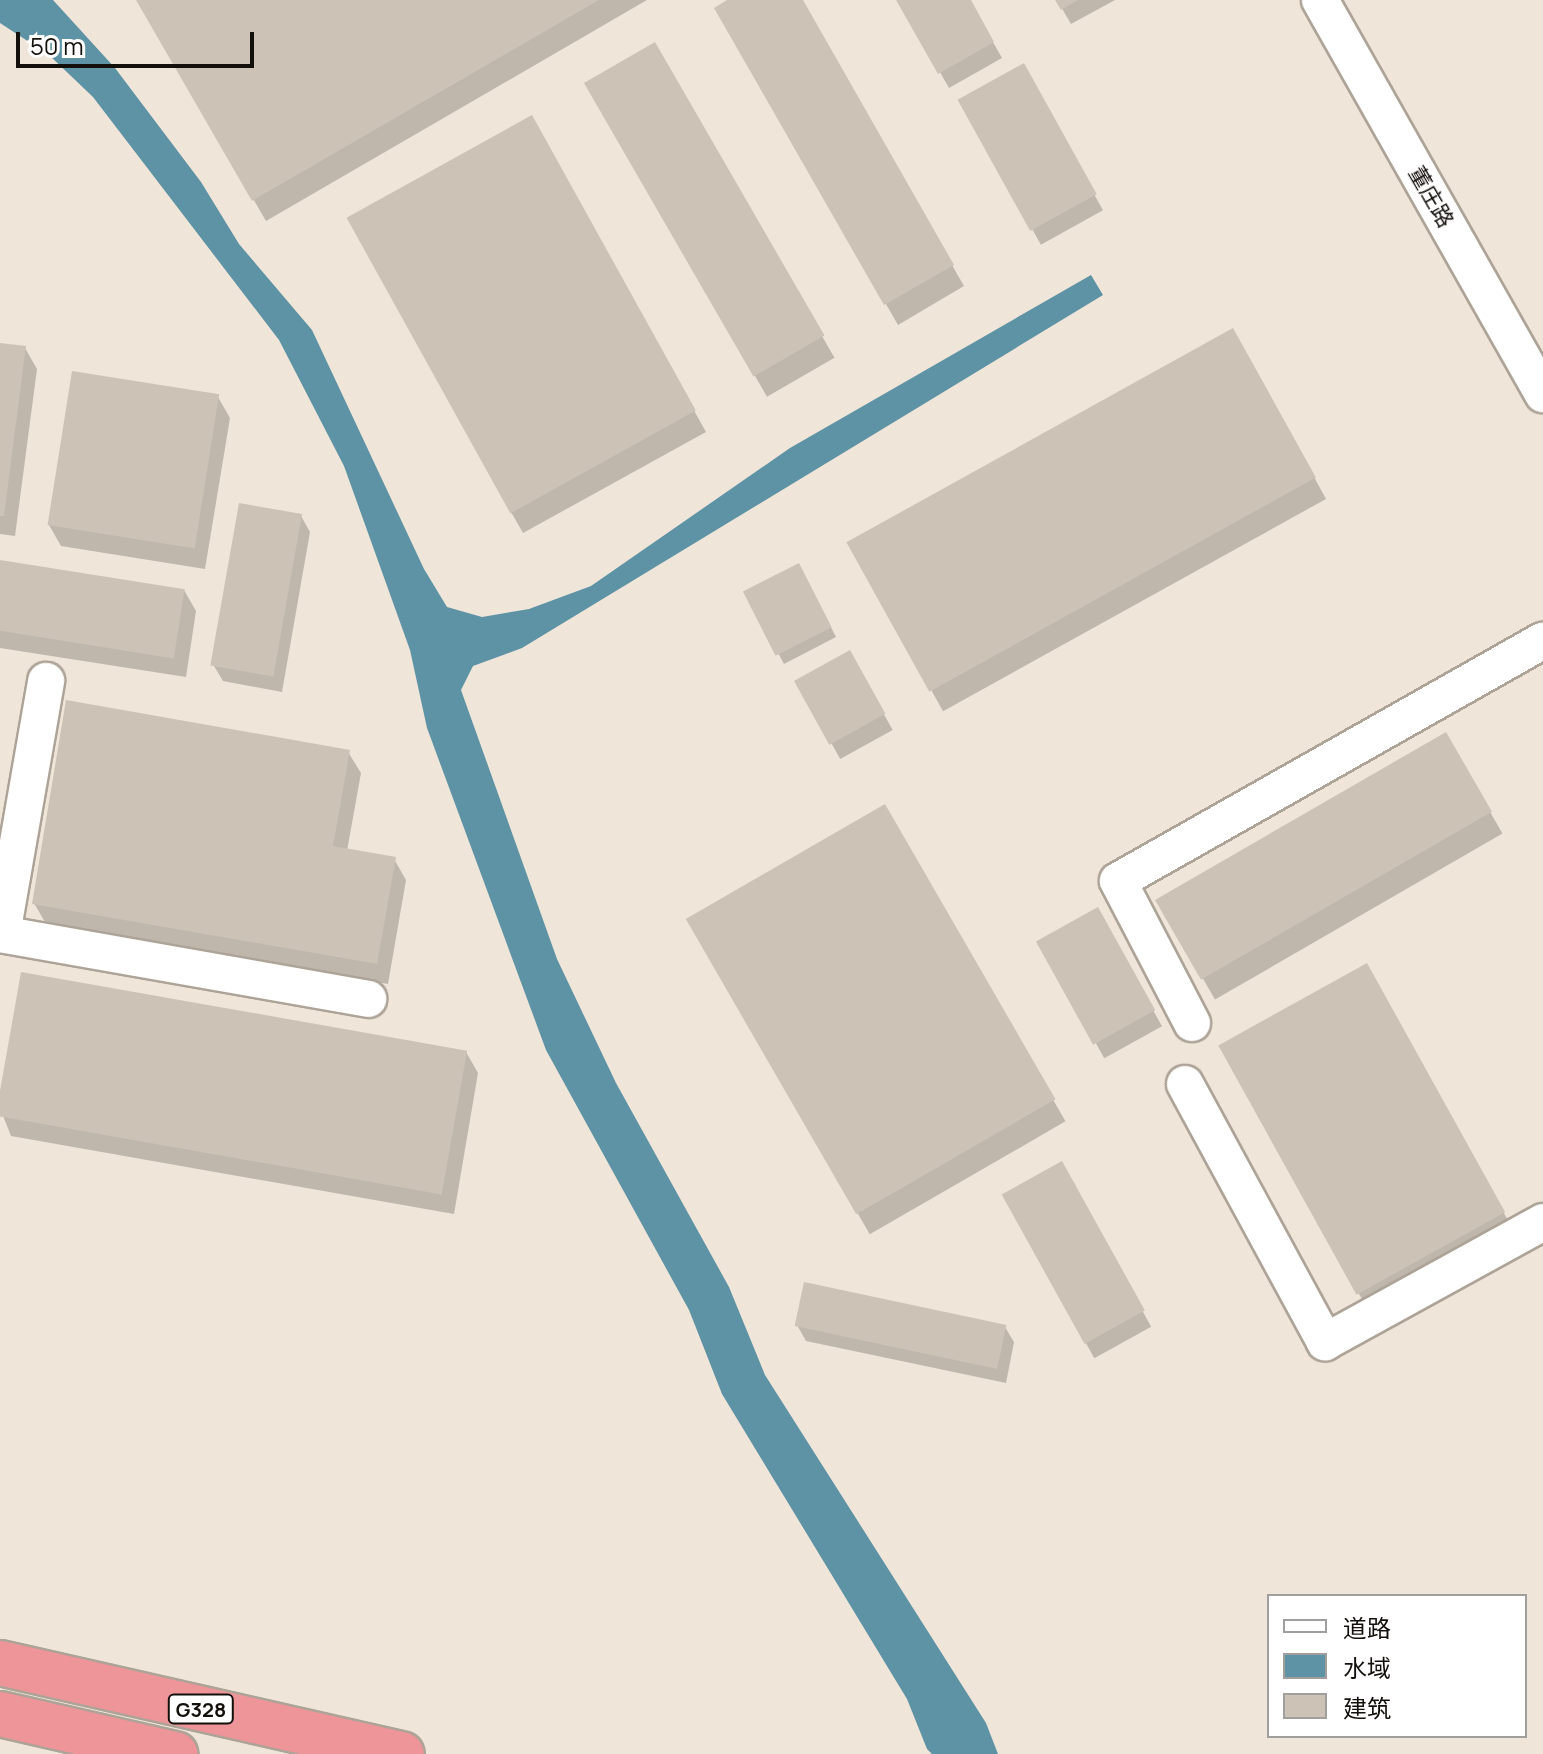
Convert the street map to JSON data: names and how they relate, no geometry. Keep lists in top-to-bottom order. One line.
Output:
{"streets":{"highway":["G328"],"street":["董庄路"]},"legend":["道路","水域","建筑"],"scale_bar":"50 m"}
